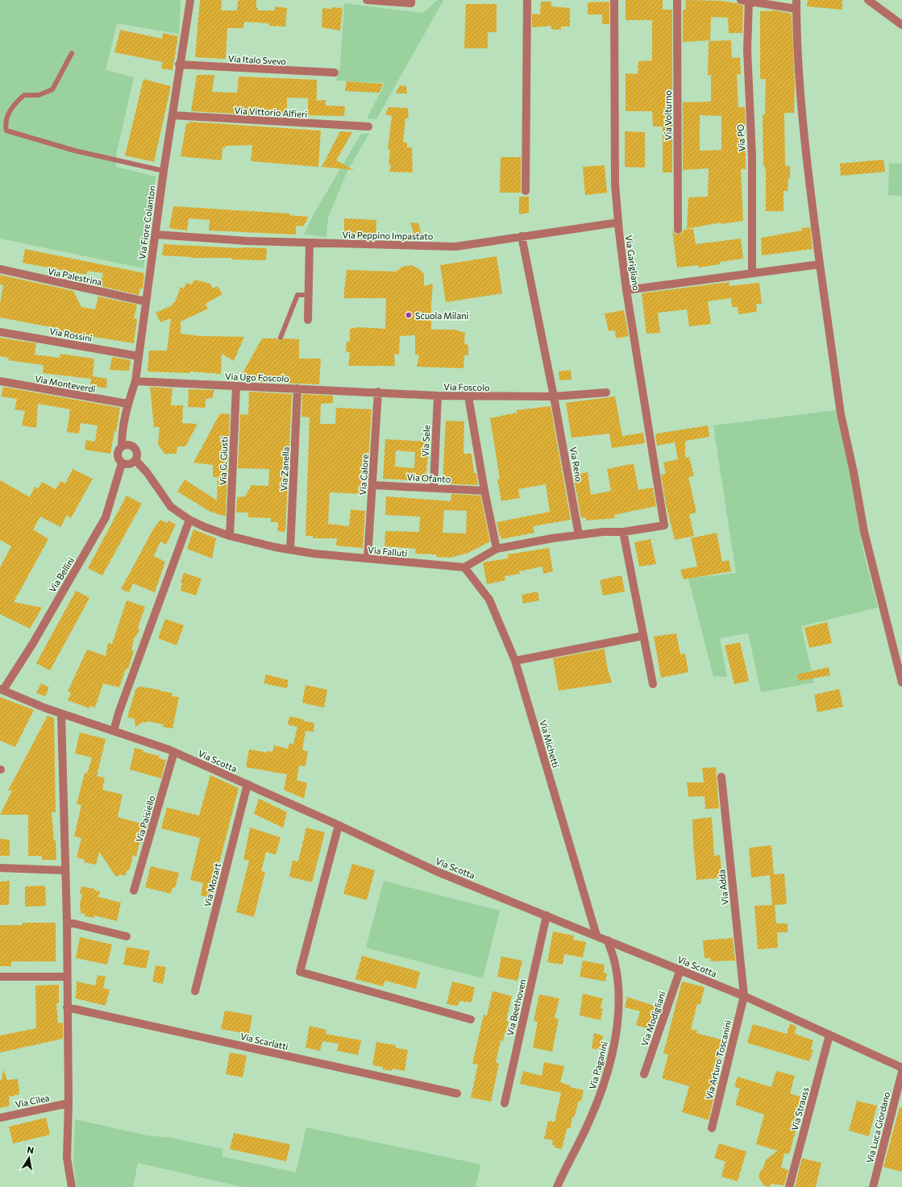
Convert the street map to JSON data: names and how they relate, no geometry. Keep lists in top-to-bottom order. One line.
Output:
{"streets":{"street":["Via Italo Svevo","Via Vittorio Alfieri","Via Volturno","Via PO","Via Fiore Colanton","Via Peppino Impastato","Via Garigliano","Via Palestrina","Via Rossini","Via Ugo Foscolo","Via Monteverdi","Via Foscolo","Via Sele","Via G. Giusti","Via Reno","Via Zanella","Via Calore","Via Ofanto","Via Falluti","Via Bellini","Via Michetti","Via Scotta","Via Paisiello","Via Mozart","Via Adda","Via Beethoven","Via Modigliani","Via Scarlatti","Via Arturo Toscanini","Via Paganini","Via Cilea","Via Strauss","Via Luca Giordano"]},"crossings":[["Via Italo Svevo","Via Fiore Colanton"],["Via Vittorio Alfieri","Via Fiore Colanton"],["Via Fiore Colanton","Via Peppino Impastato"],["Via Fiore Colanton","Via Palestrina"],["Via Fiore Colanton","Via Rossini"],["Via Fiore Colanton","Via Ugo Foscolo"],["Via Fiore Colanton","Via Monteverdi"],["Via Fiore Colanton","Via Falluti"],["Via Fiore Colanton","Via Bellini"],["Via Peppino Impastato","Via Garigliano"],["Via Peppino Impastato","Via Reno"],["Via Ugo Foscolo","Via Foscolo"],["Via Ugo Foscolo","Via G. Giusti"],["Via Ugo Foscolo","Via Zanella"],["Via Ugo Foscolo","Via Calore"],["Via Foscolo","Via Sele"],["Via Foscolo","Via Reno"],["Via Foscolo","Via Calore"],["Via Sele","Via Ofanto"],["Via G. Giusti","Via Falluti"],["Via Zanella","Via Falluti"],["Via Calore","Via Ofanto"],["Via Calore","Via Falluti"],["Via Falluti","Via Bellini"],["Via Falluti","Via Michetti"],["Via Bellini","Via Scotta"],["Via Michetti","Via Scotta"],["Via Scotta","Via Paisiello"],["Via Scotta","Via Mozart"],["Via Scotta","Via Adda"],["Via Scotta","Via Beethoven"],["Via Scotta","Via Modigliani"],["Via Scotta","Via Arturo Toscanini"],["Via Scotta","Via Paganini"],["Via Scotta","Via Strauss"],["Via Adda","Via Arturo Toscanini"]],"places":["Scuola Milani"],"north":"top"}
